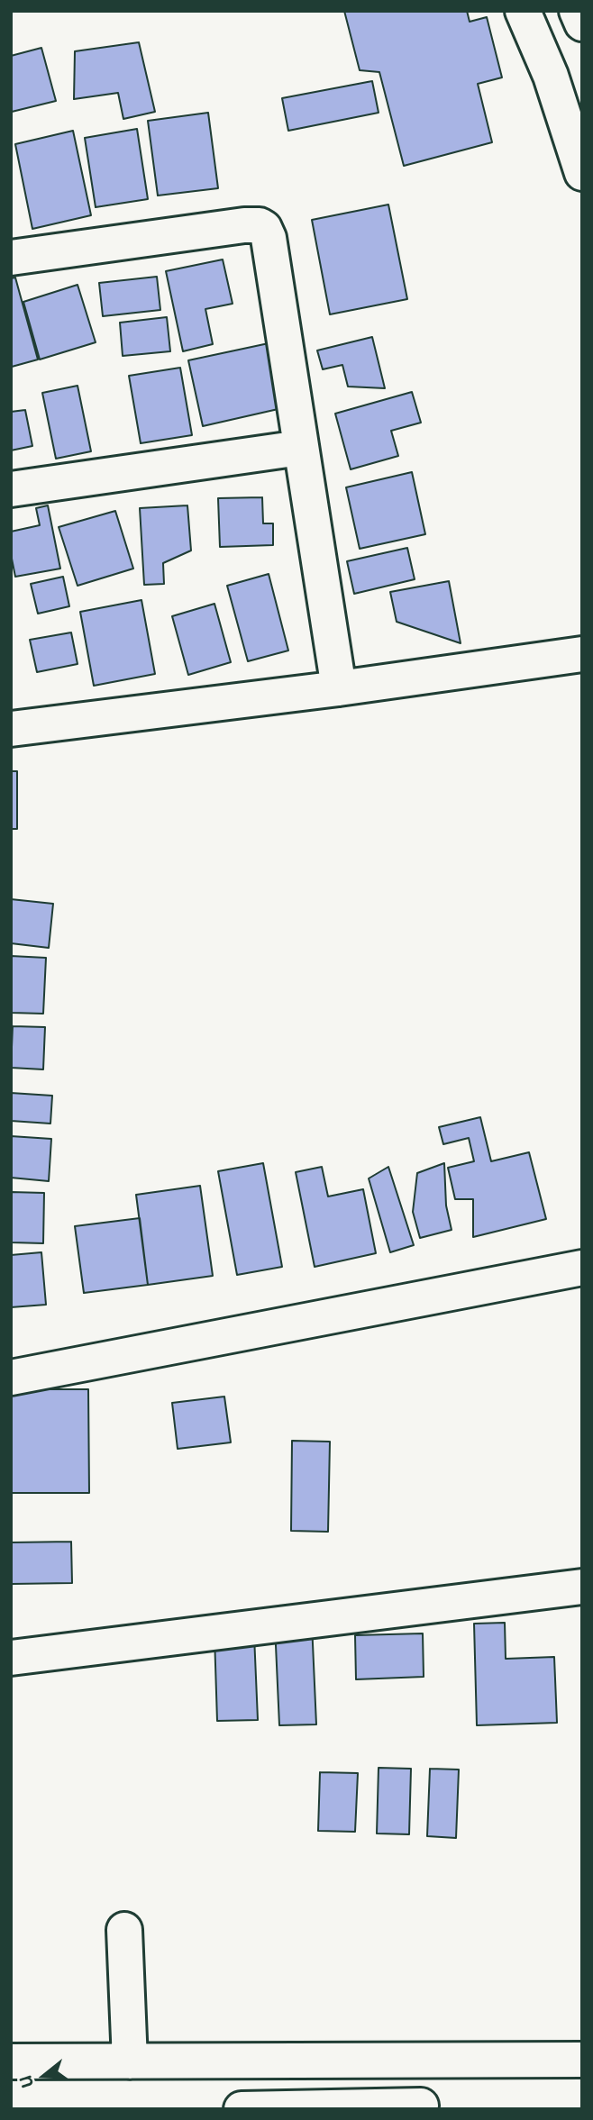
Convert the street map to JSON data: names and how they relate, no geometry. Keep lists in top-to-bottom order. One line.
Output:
{"north":"left"}
